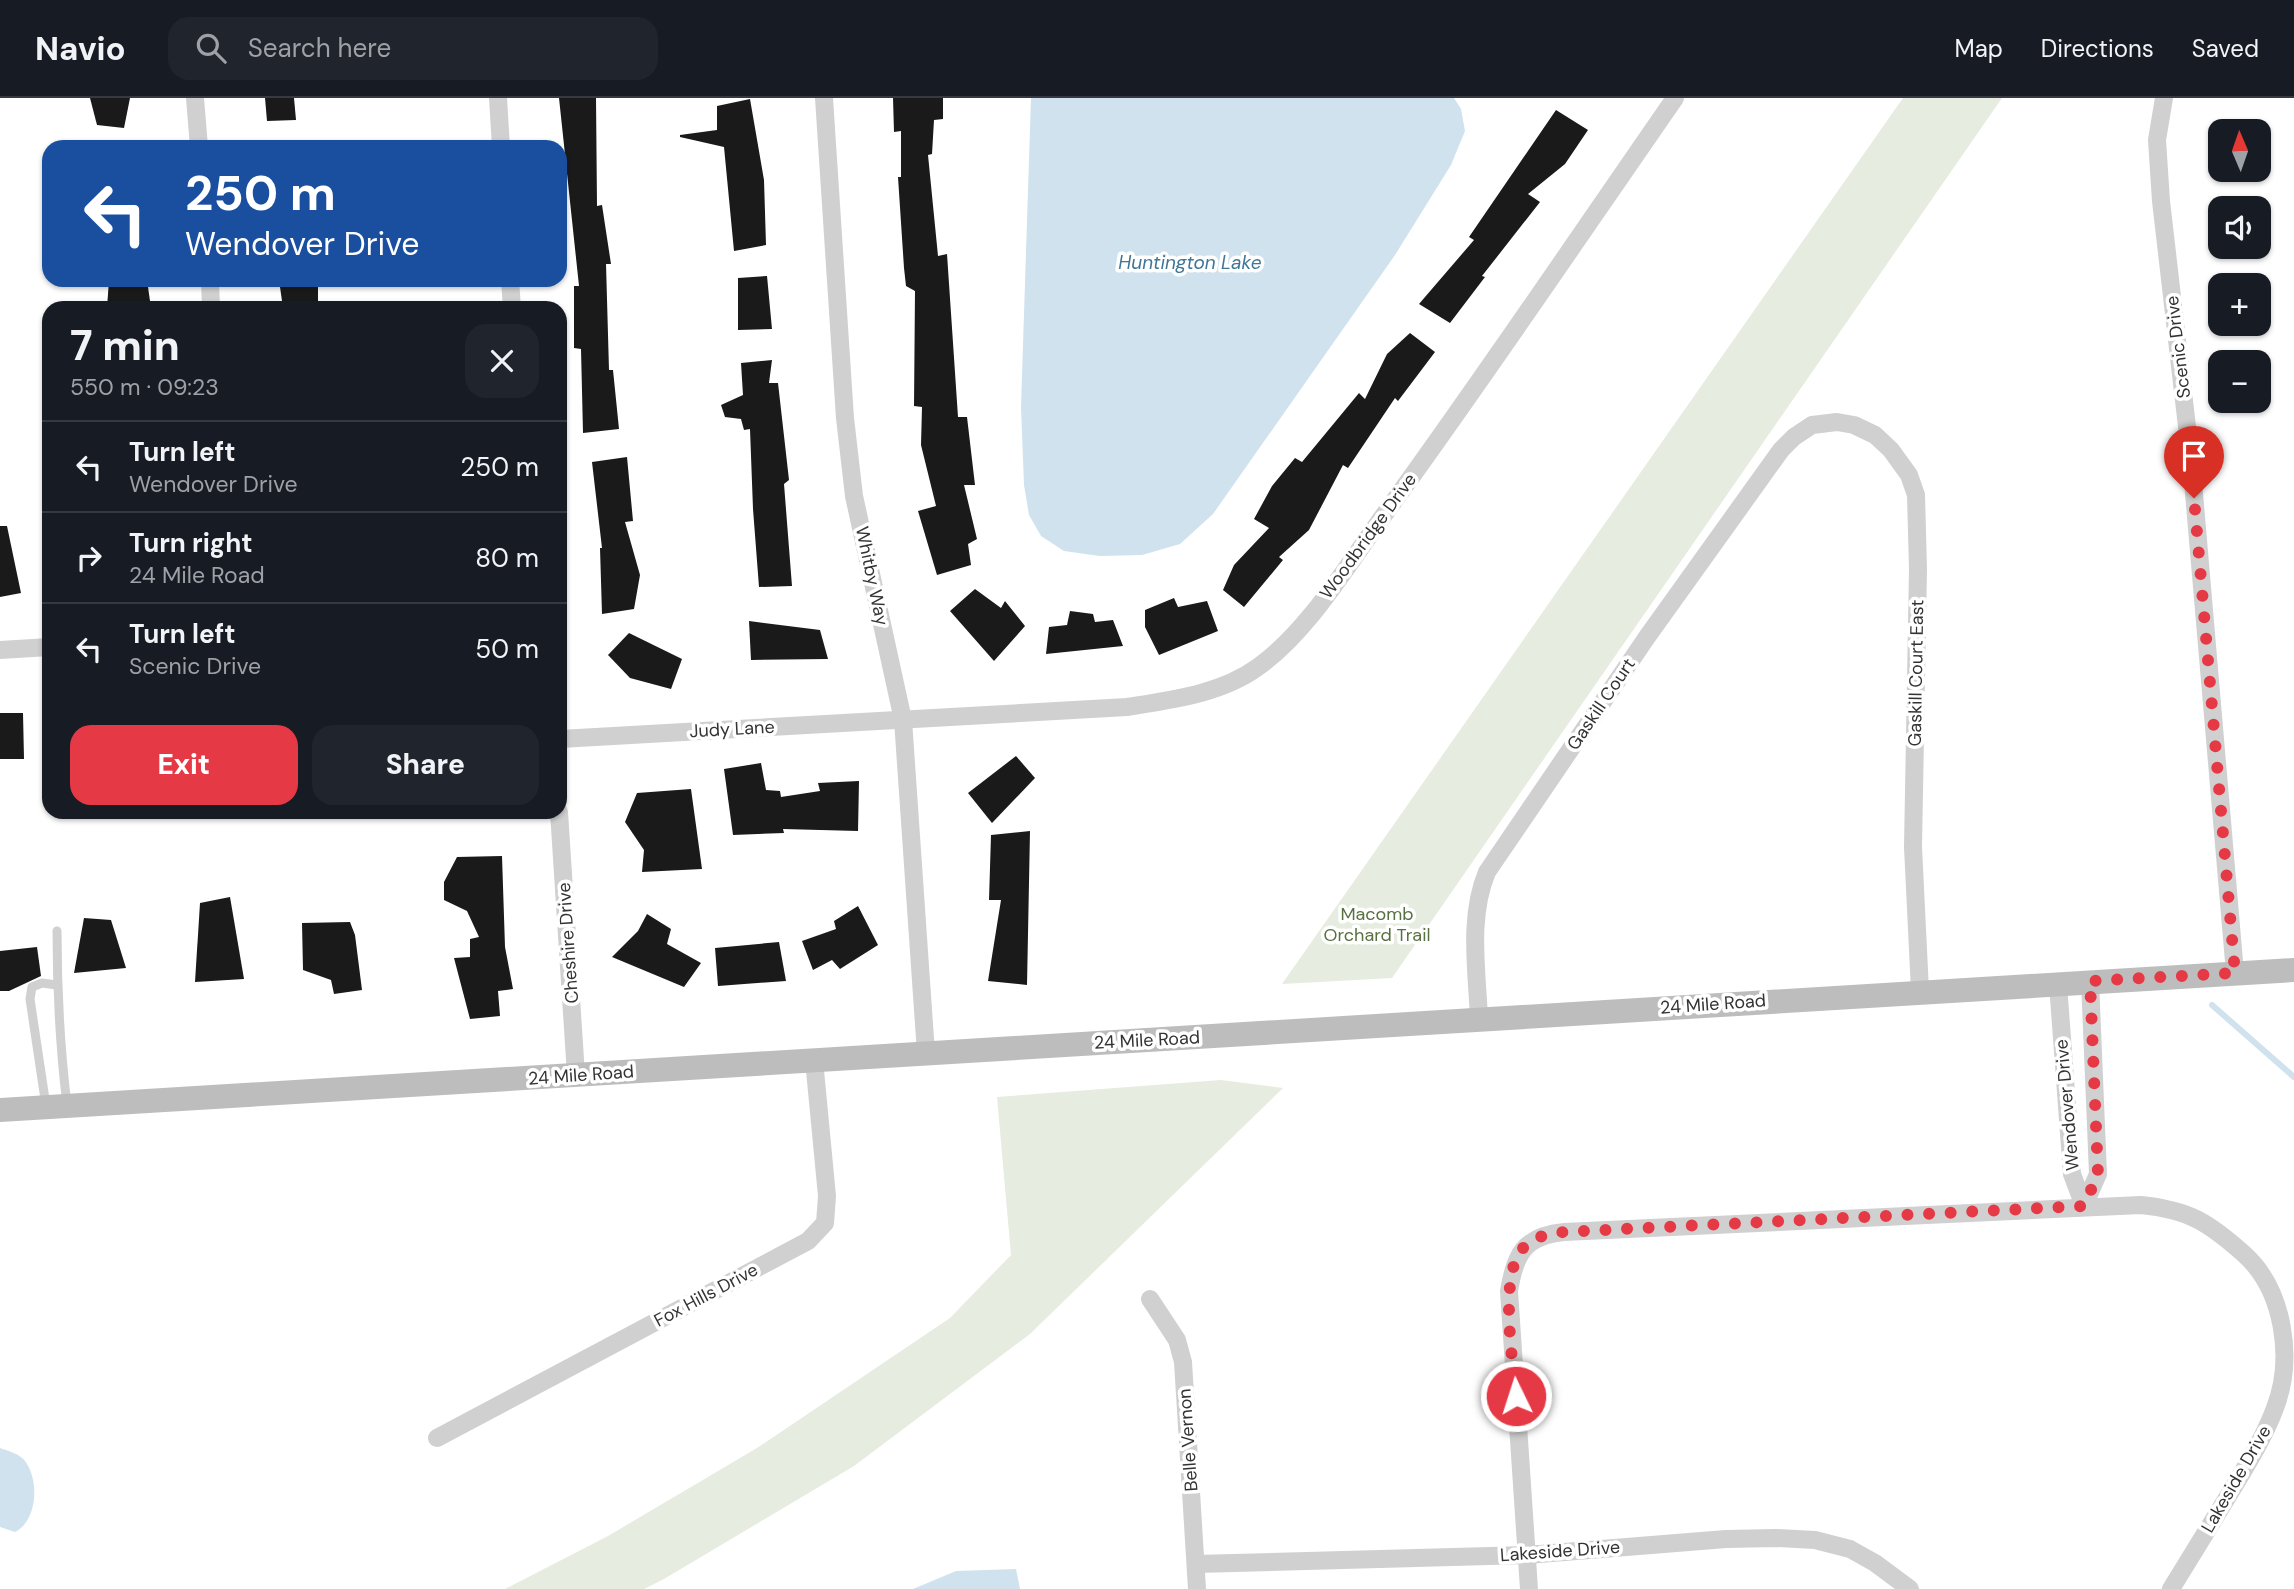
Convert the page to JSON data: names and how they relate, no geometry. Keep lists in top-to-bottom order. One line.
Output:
{"streets":{"street":["Scenic Drive","Woodbridge Drive","Whitby Way","Gaskill Court East","Gaskill Court","Judy Lane","Cheshire Drive","24 Mile Road","Wendover Drive","Fox Hills Drive","Belle Vernon","Lakeside Drive"]},"crossings":[["Scenic Drive","24 Mile Road"],["Woodbridge Drive","Whitby Way"],["Woodbridge Drive","Judy Lane"],["Whitby Way","Judy Lane"],["Whitby Way","24 Mile Road"],["Gaskill Court East","Gaskill Court"],["Gaskill Court East","24 Mile Road"],["Gaskill Court","24 Mile Road"],["Cheshire Drive","24 Mile Road"],["24 Mile Road","Wendover Drive"],["24 Mile Road","Fox Hills Drive"],["Wendover Drive","Lakeside Drive"],["Belle Vernon","Lakeside Drive"]],"water":["Huntington Lake"],"parks":["Macomb Orchard Trail"],"north":"top","page":{"header":"Navio","search":"Search here","nav":["Map","Directions","Saved"],"map_buttons":["+","−"],"turn":["250 m","Wendover Drive"],"heading":["7 min","550 m · 09:23"],"list":[{"name":"Turn left","note":"Wendover Drive","value":"250 m"},{"name":"Turn right","note":"24 Mile Road","value":"80 m"},{"name":"Turn left","note":"Scenic Drive","value":"50 m"}],"buttons":["Exit","Share"]}}
